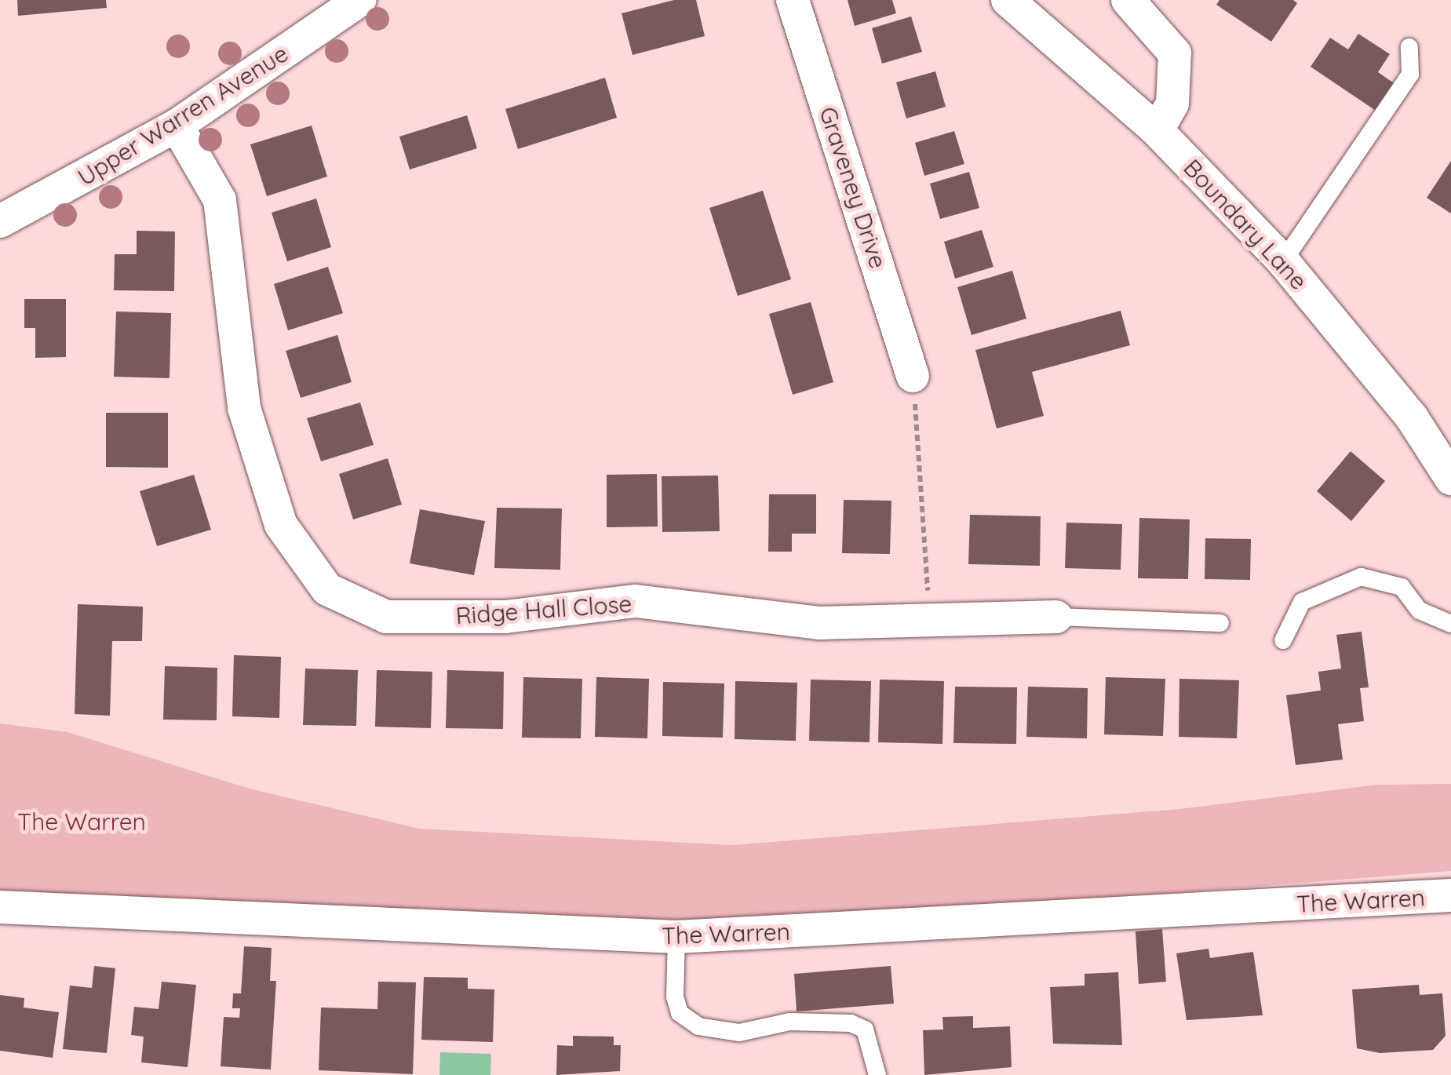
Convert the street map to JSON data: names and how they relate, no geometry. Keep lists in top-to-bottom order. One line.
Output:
{"streets":{"street":["Upper Warren Avenue","Graveney Drive","Boundary Lane","Ridge Hall Close","The Warren"]},"crossings":[["Upper Warren Avenue","Ridge Hall Close"]],"parks":["The Warren"]}
